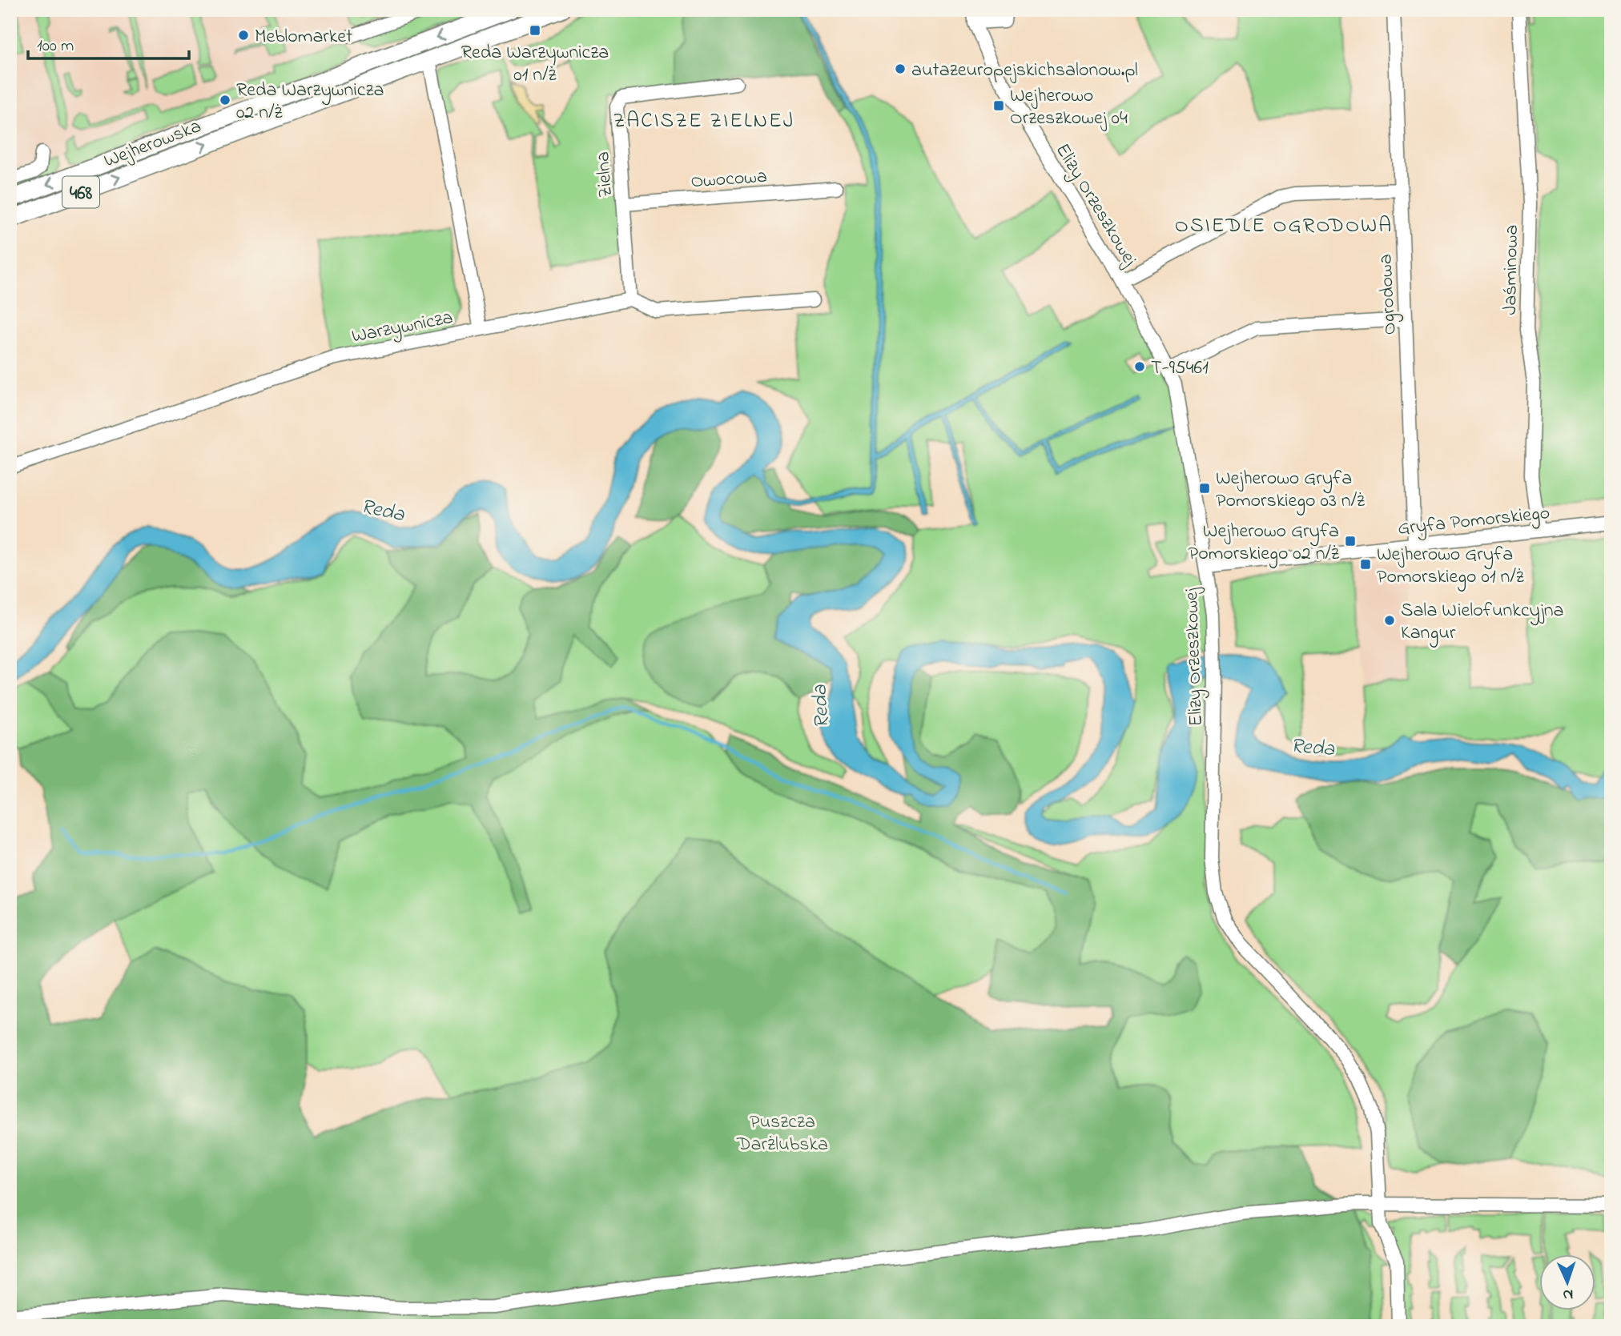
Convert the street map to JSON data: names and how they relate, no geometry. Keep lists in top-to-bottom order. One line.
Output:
{"streets":{"main road":["Wejherowska","468"],"street":["Zielna","Owocowa","Elizy Orzeszkowej","Jaśminowa","Ogrodowa","Warzywnicza","Gryfa Pomorskiego"]},"crossings":[["Zielna","Owocowa"],["Zielna","Warzywnicza"],["Elizy Orzeszkowej","Gryfa Pomorskiego"],["Jaśminowa","Gryfa Pomorskiego"],["Ogrodowa","Gryfa Pomorskiego"]],"districts":["ZACISZE ZIELNEJ","OSIEDLE OGRODOWA"],"water":["Reda"],"parks":["Puszcza Darżlubska"],"places":{"transit":["Reda Warzywnicza 01 n/ż","Wejherowo Orzeszkowej 04","Wejherowo Gryfa Pomorskiego 03 n/ż","Wejherowo Gryfa Pomorskiego 02 n/ż","Wejherowo Gryfa Pomorskiego 01 n/ż"],"other":["Meblomarket","autazeuropejskichsalonow.pl","Reda Warzywnicza 02 n/ż","T-95461","Sala Wielofunkcyjna Kangur"]},"scale_bar":"100 m","north":"bottom"}
